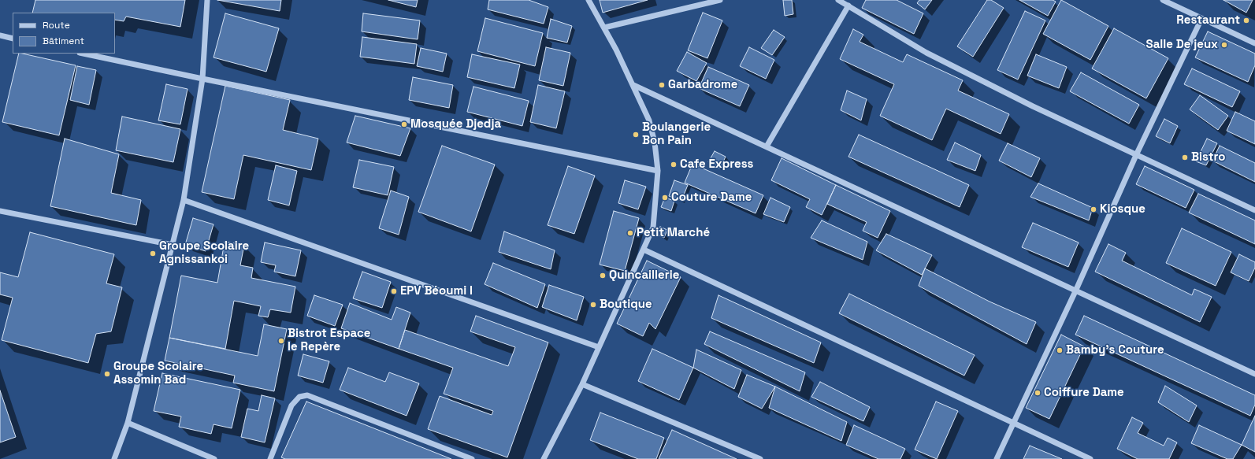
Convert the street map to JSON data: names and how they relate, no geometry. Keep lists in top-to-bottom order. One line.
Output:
{"places":["Restaurant","Salle De jeux","Garbadrome","Mosquée Djedja","Boulangerie Bon Pain","Bistro","Cafe Express","Couture Dame","Kiosque","Petit Marché","Groupe Scolaire Agnissankoi","Quincaillerie","EPV Béoumi I","Boutique","Bistrot Espace le Repère","Bamby's Couture","Groupe Scolaire Assomin Bad","Coiffure Dame"],"legend":["Route","Bâtiment"]}
